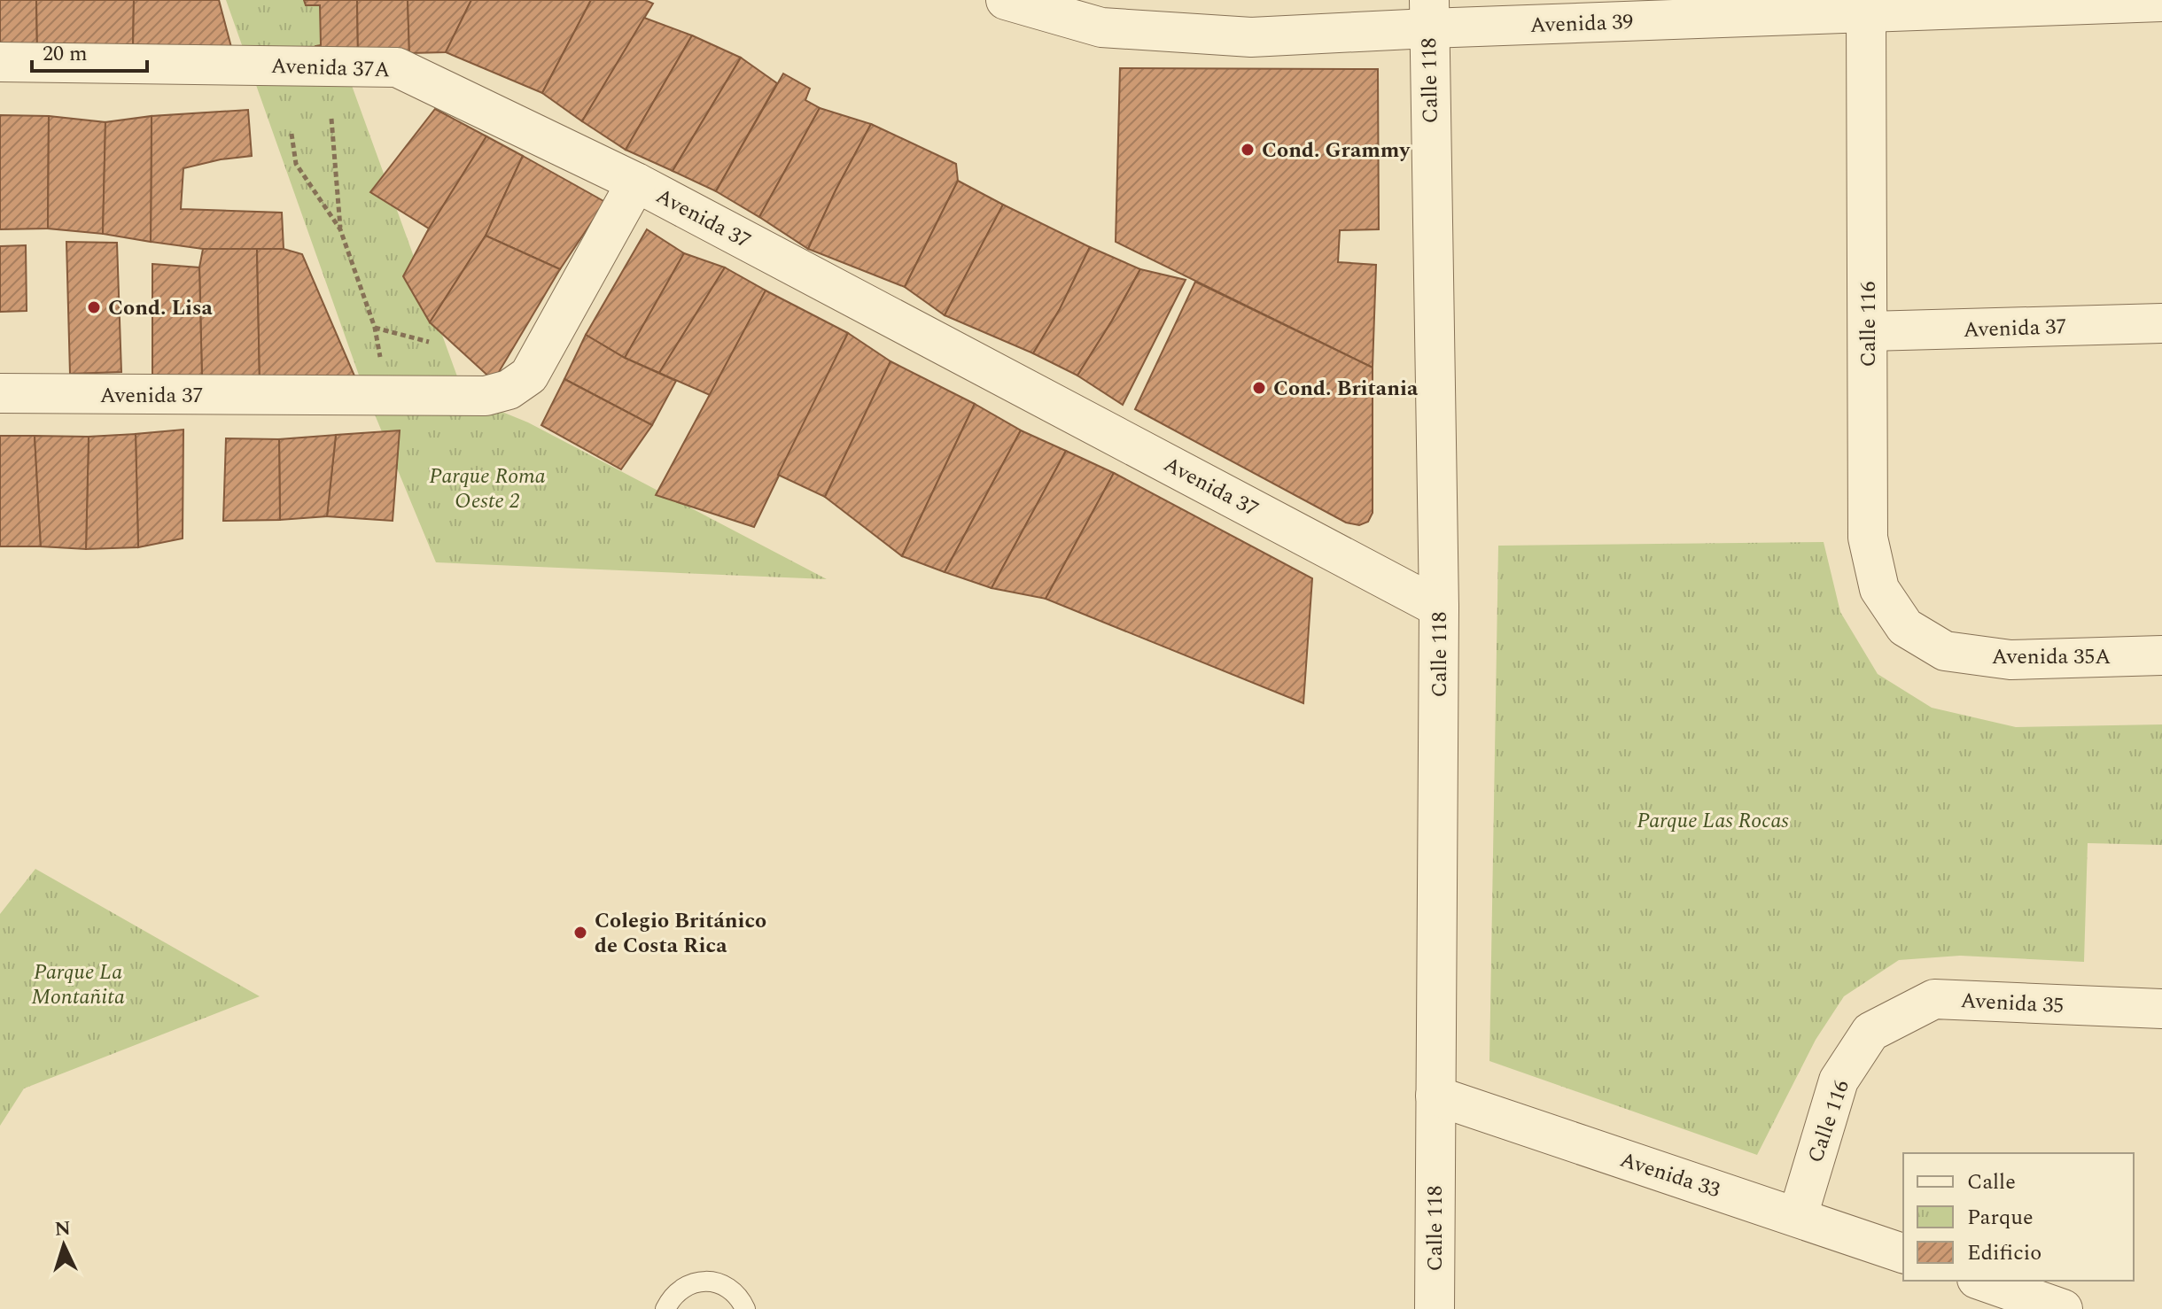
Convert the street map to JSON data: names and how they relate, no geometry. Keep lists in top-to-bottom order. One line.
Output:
{"streets":{"street":["Avenida 39","Avenida 37A","Calle 118","Avenida 37","Calle 116","Avenida 35A","Avenida 35","Avenida 33"]},"crossings":[["Avenida 39","Calle 118"],["Avenida 39","Calle 116"],["Avenida 37A","Avenida 37"],["Calle 118","Avenida 37"],["Calle 118","Avenida 33"],["Avenida 37","Calle 116"],["Calle 116","Avenida 35A"],["Calle 116","Avenida 35"],["Calle 116","Avenida 33"]],"parks":["Parque Roma Oeste 2","Parque Las Rocas","Parque La Montañita"],"places":["Cond. Grammy","Cond. Lisa","Cond. Britania","Colegio Británico de Costa Rica"],"legend":["Calle","Parque","Edificio"],"scale_bar":"20 m","north":"top"}
